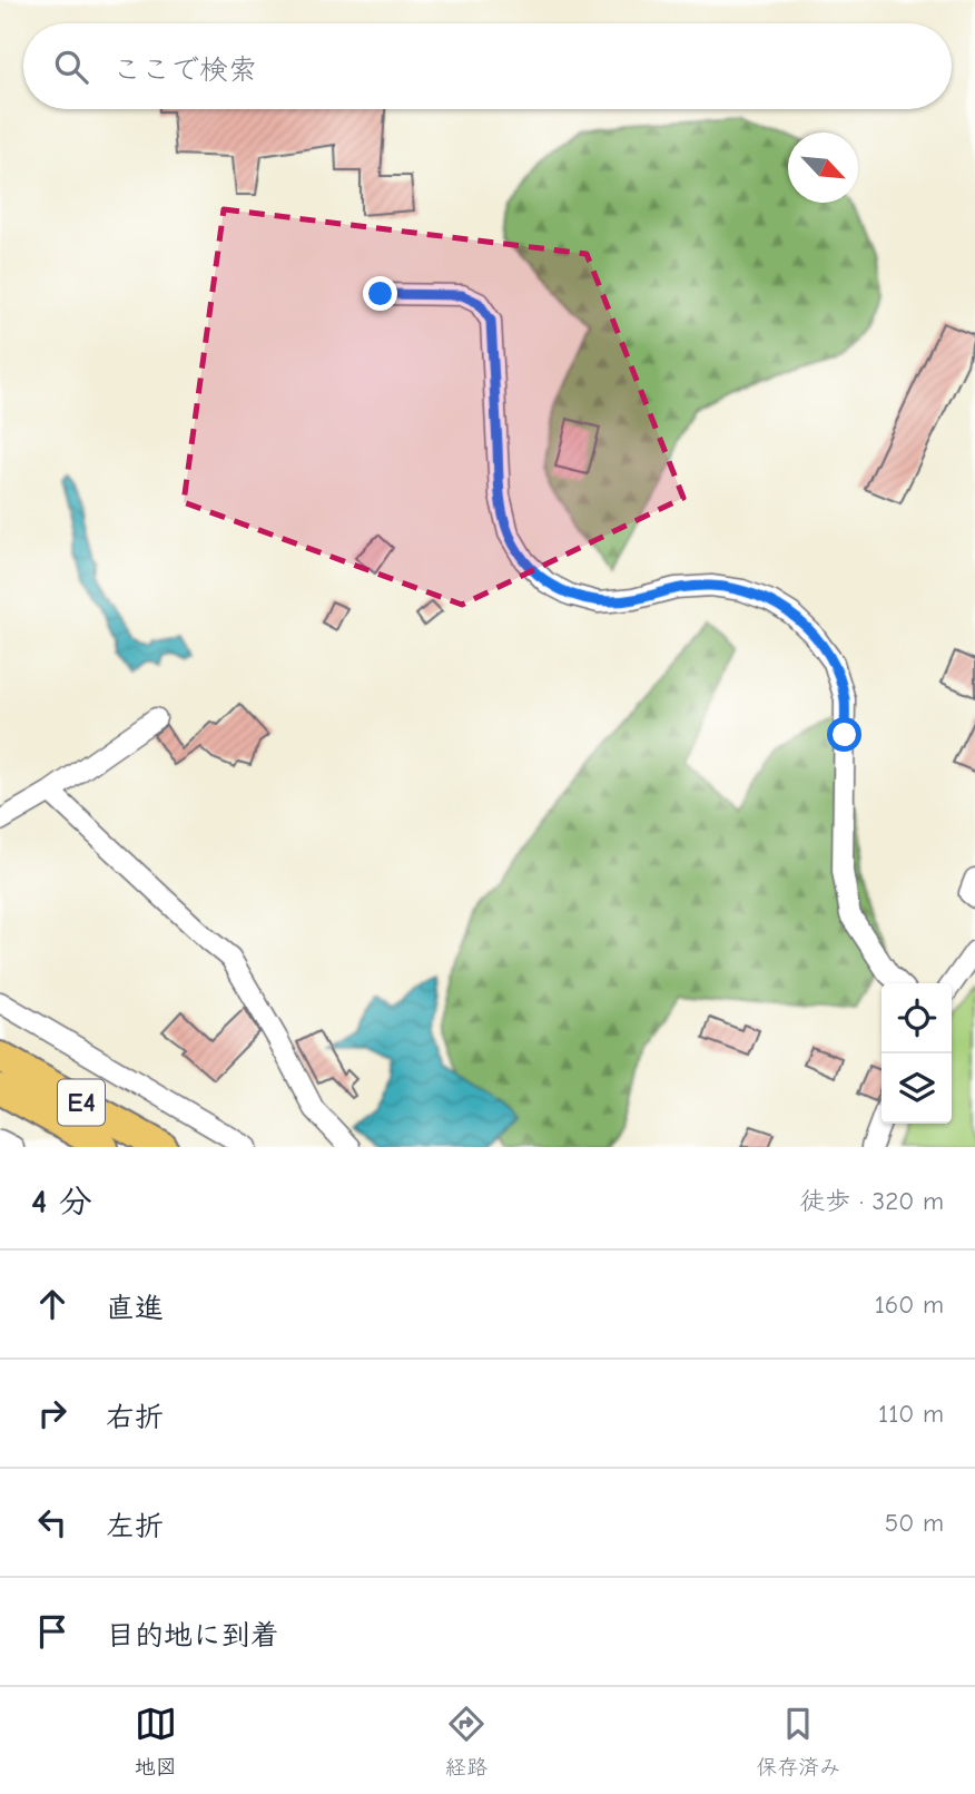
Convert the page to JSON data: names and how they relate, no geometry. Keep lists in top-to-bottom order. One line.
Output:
{"streets":{"highway":["E4"]},"north":"bottom right","page":{"search":"ここで検索","heading":["4 分","徒歩 · 320 m"],"list":[["直進","160 m"],["右折","110 m"],["左折","50 m"],"目的地に到着"],"nav":["地図","経路","保存済み"]}}
